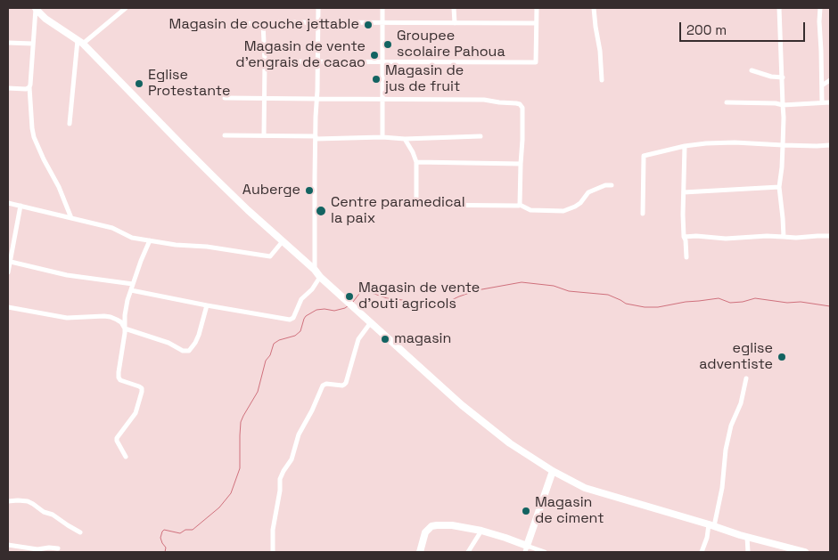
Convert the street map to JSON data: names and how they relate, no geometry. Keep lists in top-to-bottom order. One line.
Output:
{"places":["Magasin de couche jettable","Groupee scolaire Pahoua","Magasin de vente d'engrais de cacao","Magasin de jus de fruit","Eglise Protestante","Auberge","Centre paramedical la paix","Magasin de vente d'outi agricols","magasin","eglise adventiste","Magasin de ciment"],"scale_bar":"200 m"}
